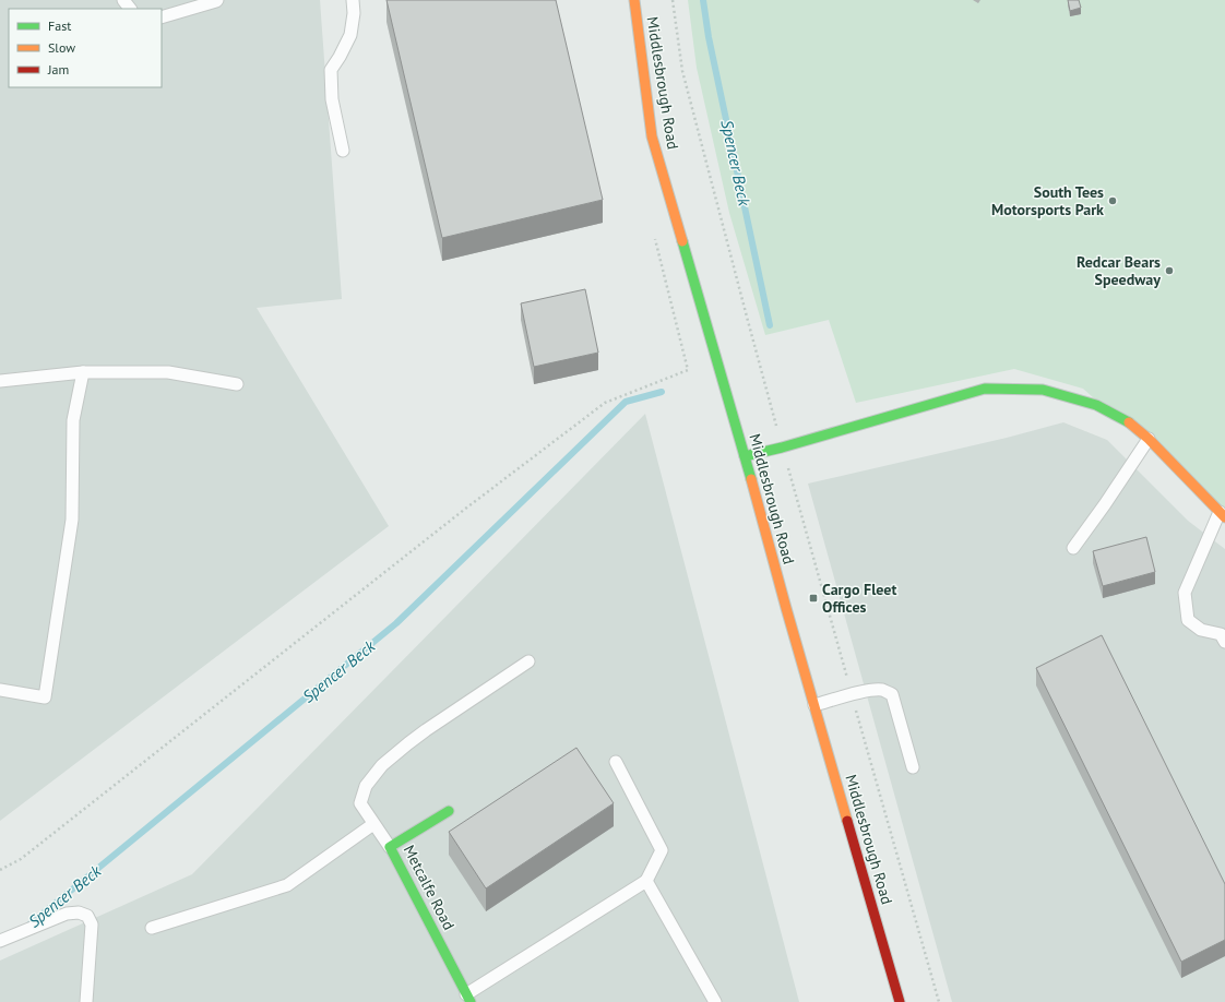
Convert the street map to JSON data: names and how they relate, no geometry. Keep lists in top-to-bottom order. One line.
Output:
{"streets":{"street":["Middlesbrough Road","Metcalfe Road"]},"water":["Spencer Beck"],"places":{"other":["South Tees Motorsports Park","Redcar Bears Speedway"],"transit":["Cargo Fleet Offices"]},"legend":["Fast","Slow","Jam"]}
